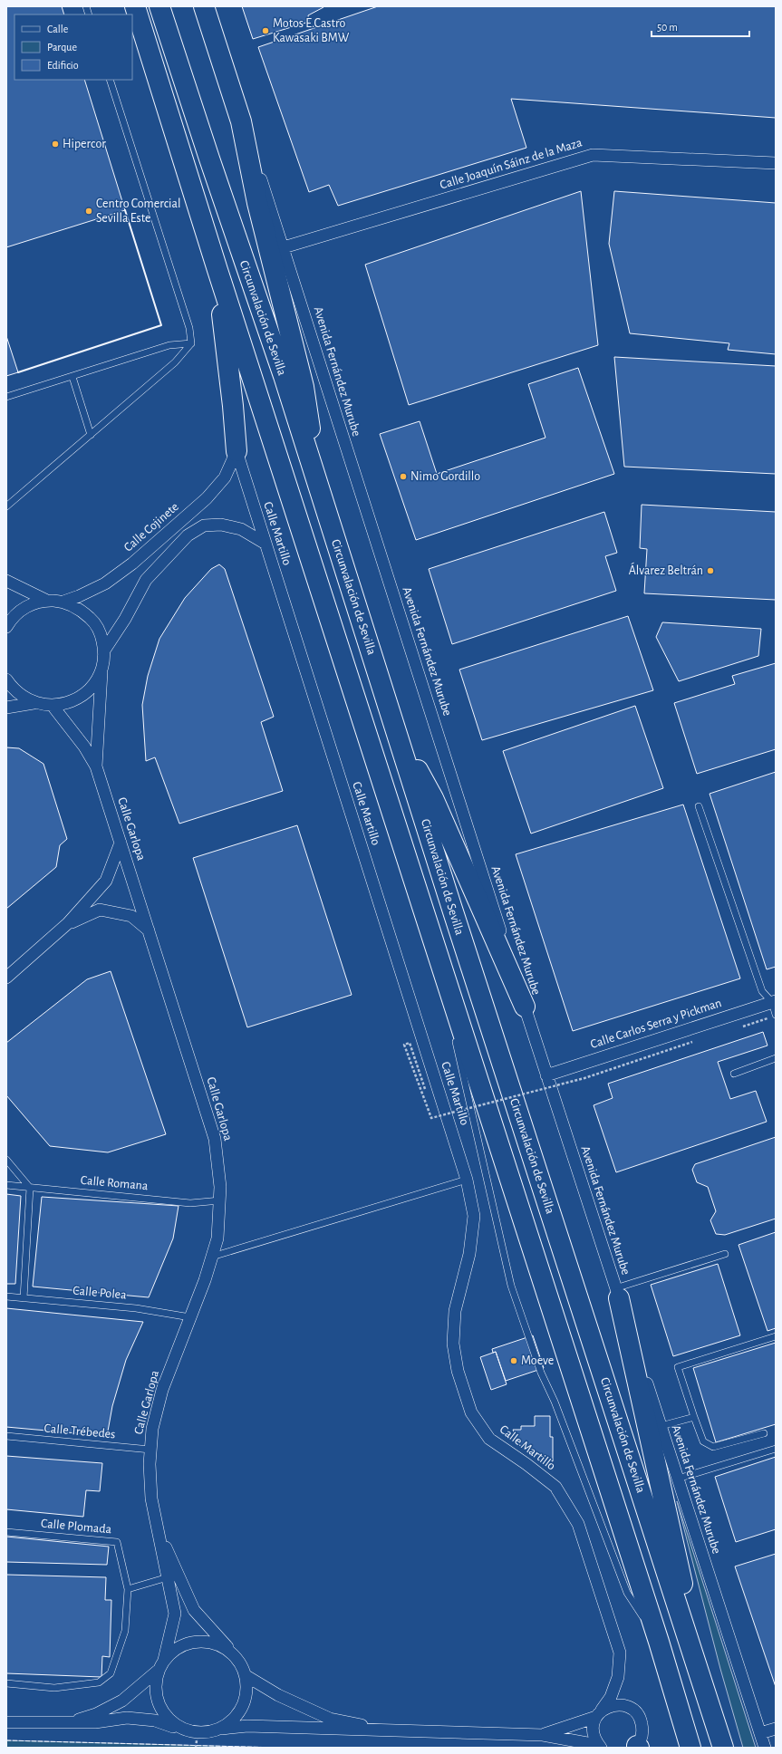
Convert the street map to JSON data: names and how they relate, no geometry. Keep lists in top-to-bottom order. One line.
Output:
{"streets":{"highway":["Circunvalación de Sevilla"],"street":["Calle Joaquín Sáinz de la Maza","Avenida Fernández Murube","Calle Cojinete","Calle Martillo","Calle Garlopa","Calle Carlos Serra y Pickman"],"lane":["Calle Romana","Calle Polea","Calle Trébedes","Calle Plomada"]},"crossings":[["Calle Joaquín Sáinz de la Maza","Avenida Fernández Murube"],["Avenida Fernández Murube","Calle Carlos Serra y Pickman"],["Calle Cojinete","Calle Martillo"],["Calle Garlopa","Calle Romana"],["Calle Garlopa","Calle Polea"],["Calle Garlopa","Calle Trébedes"]],"places":["Motos E.Castro Kawasaki BMW","Hipercor","Centro Comercial Sevilla Este","Nimo Gordillo","Álvarez Beltrán","Moeve"],"legend":["Calle","Parque","Edificio"],"scale_bar":"50 m"}
